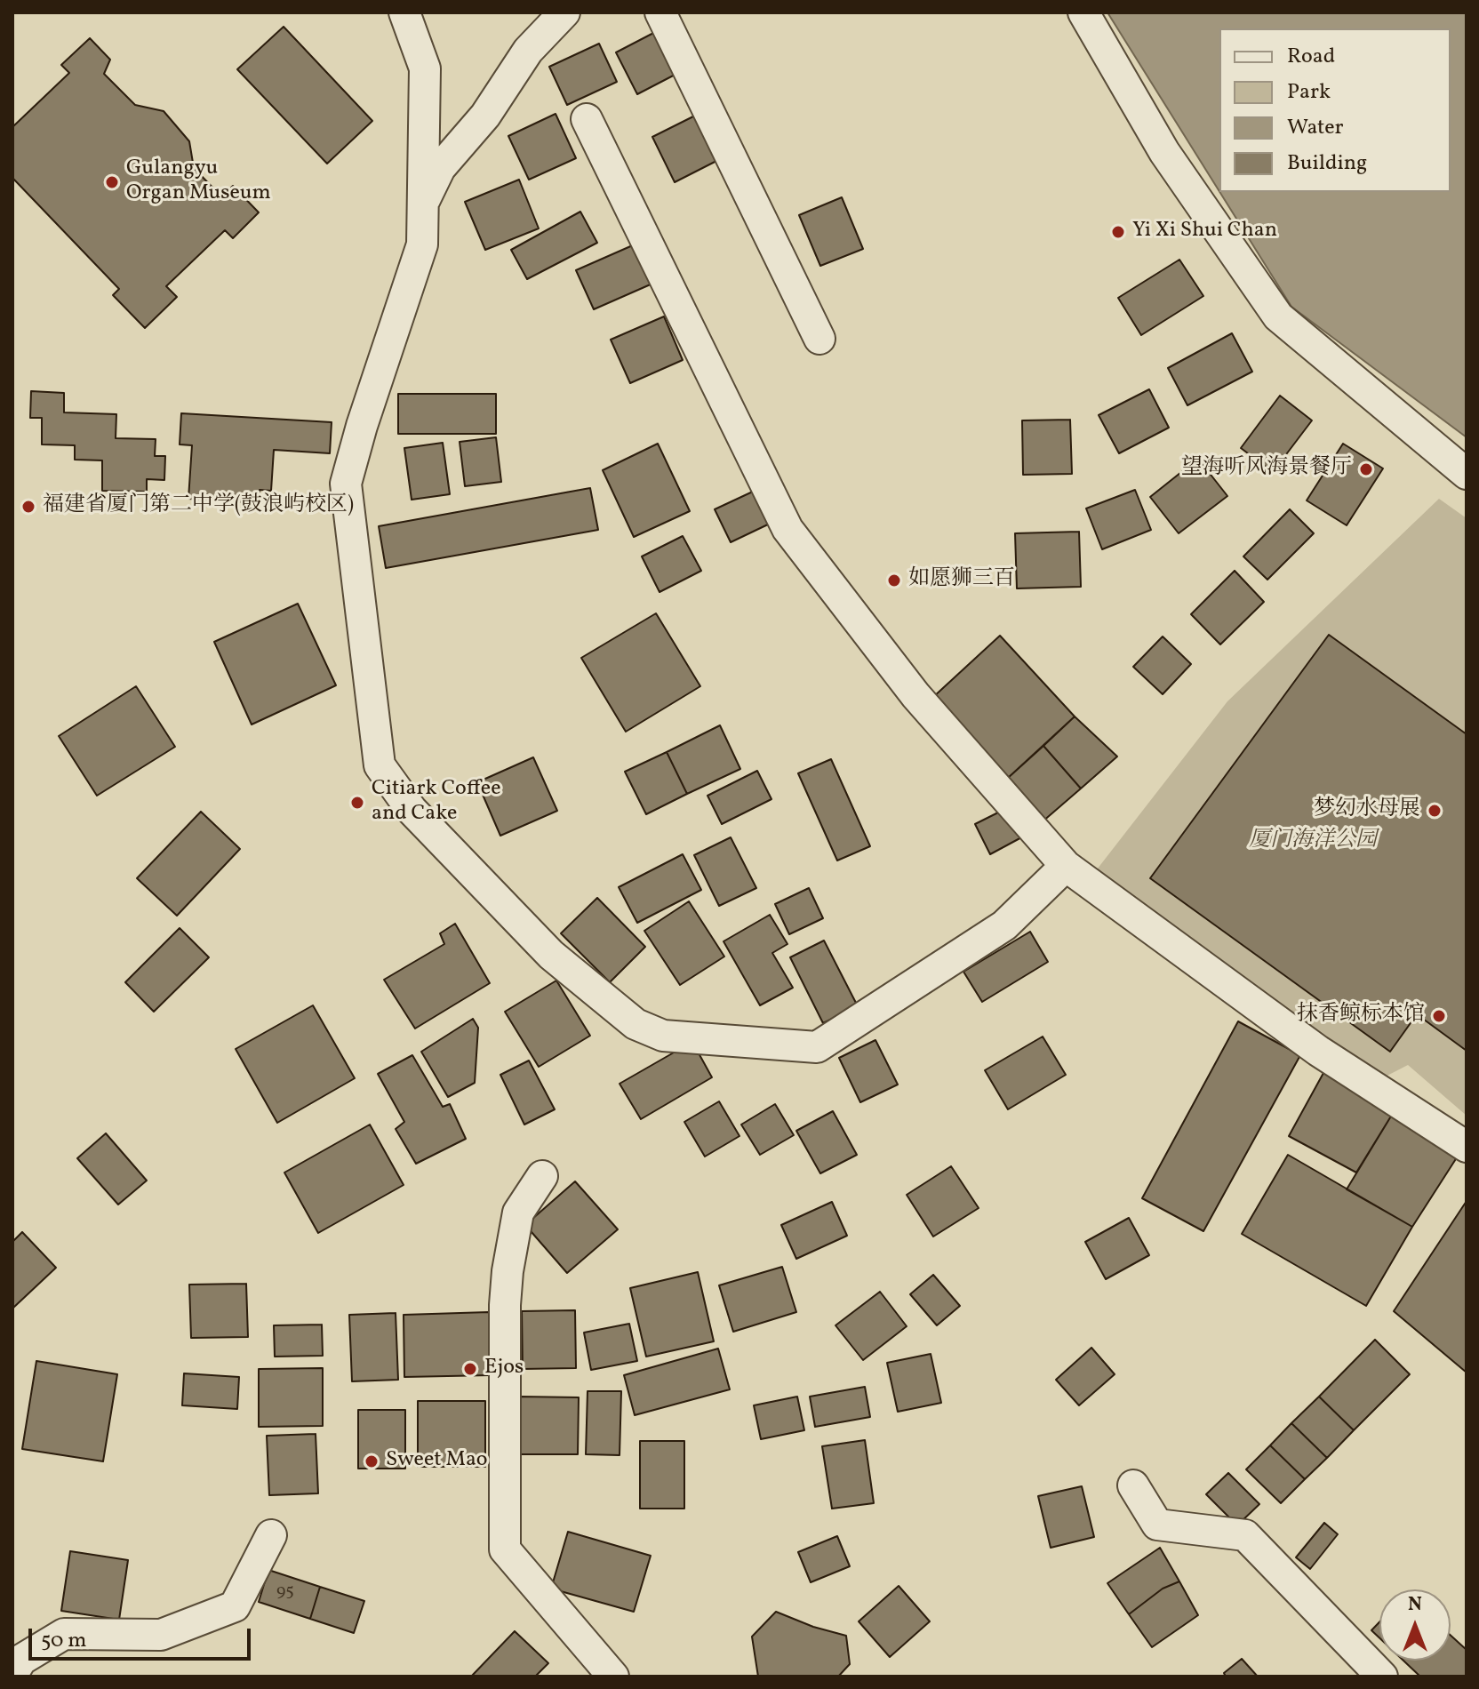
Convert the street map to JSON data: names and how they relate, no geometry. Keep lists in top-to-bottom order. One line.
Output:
{"parks":["厦门海洋公园"],"places":["Gulangyu Organ Museum","Yi Xi Shui Chan","望海听风海景餐厅","福建省厦门第二中学(鼓浪屿校区)","如愿狮三百","Citiark Coffee and Cake","梦幻水母展","抹香鲸标本馆","Ejos","Sweet Mao"],"house_numbers":["95"],"legend":["Road","Park","Water","Building"],"scale_bar":"50 m","north":"top"}
